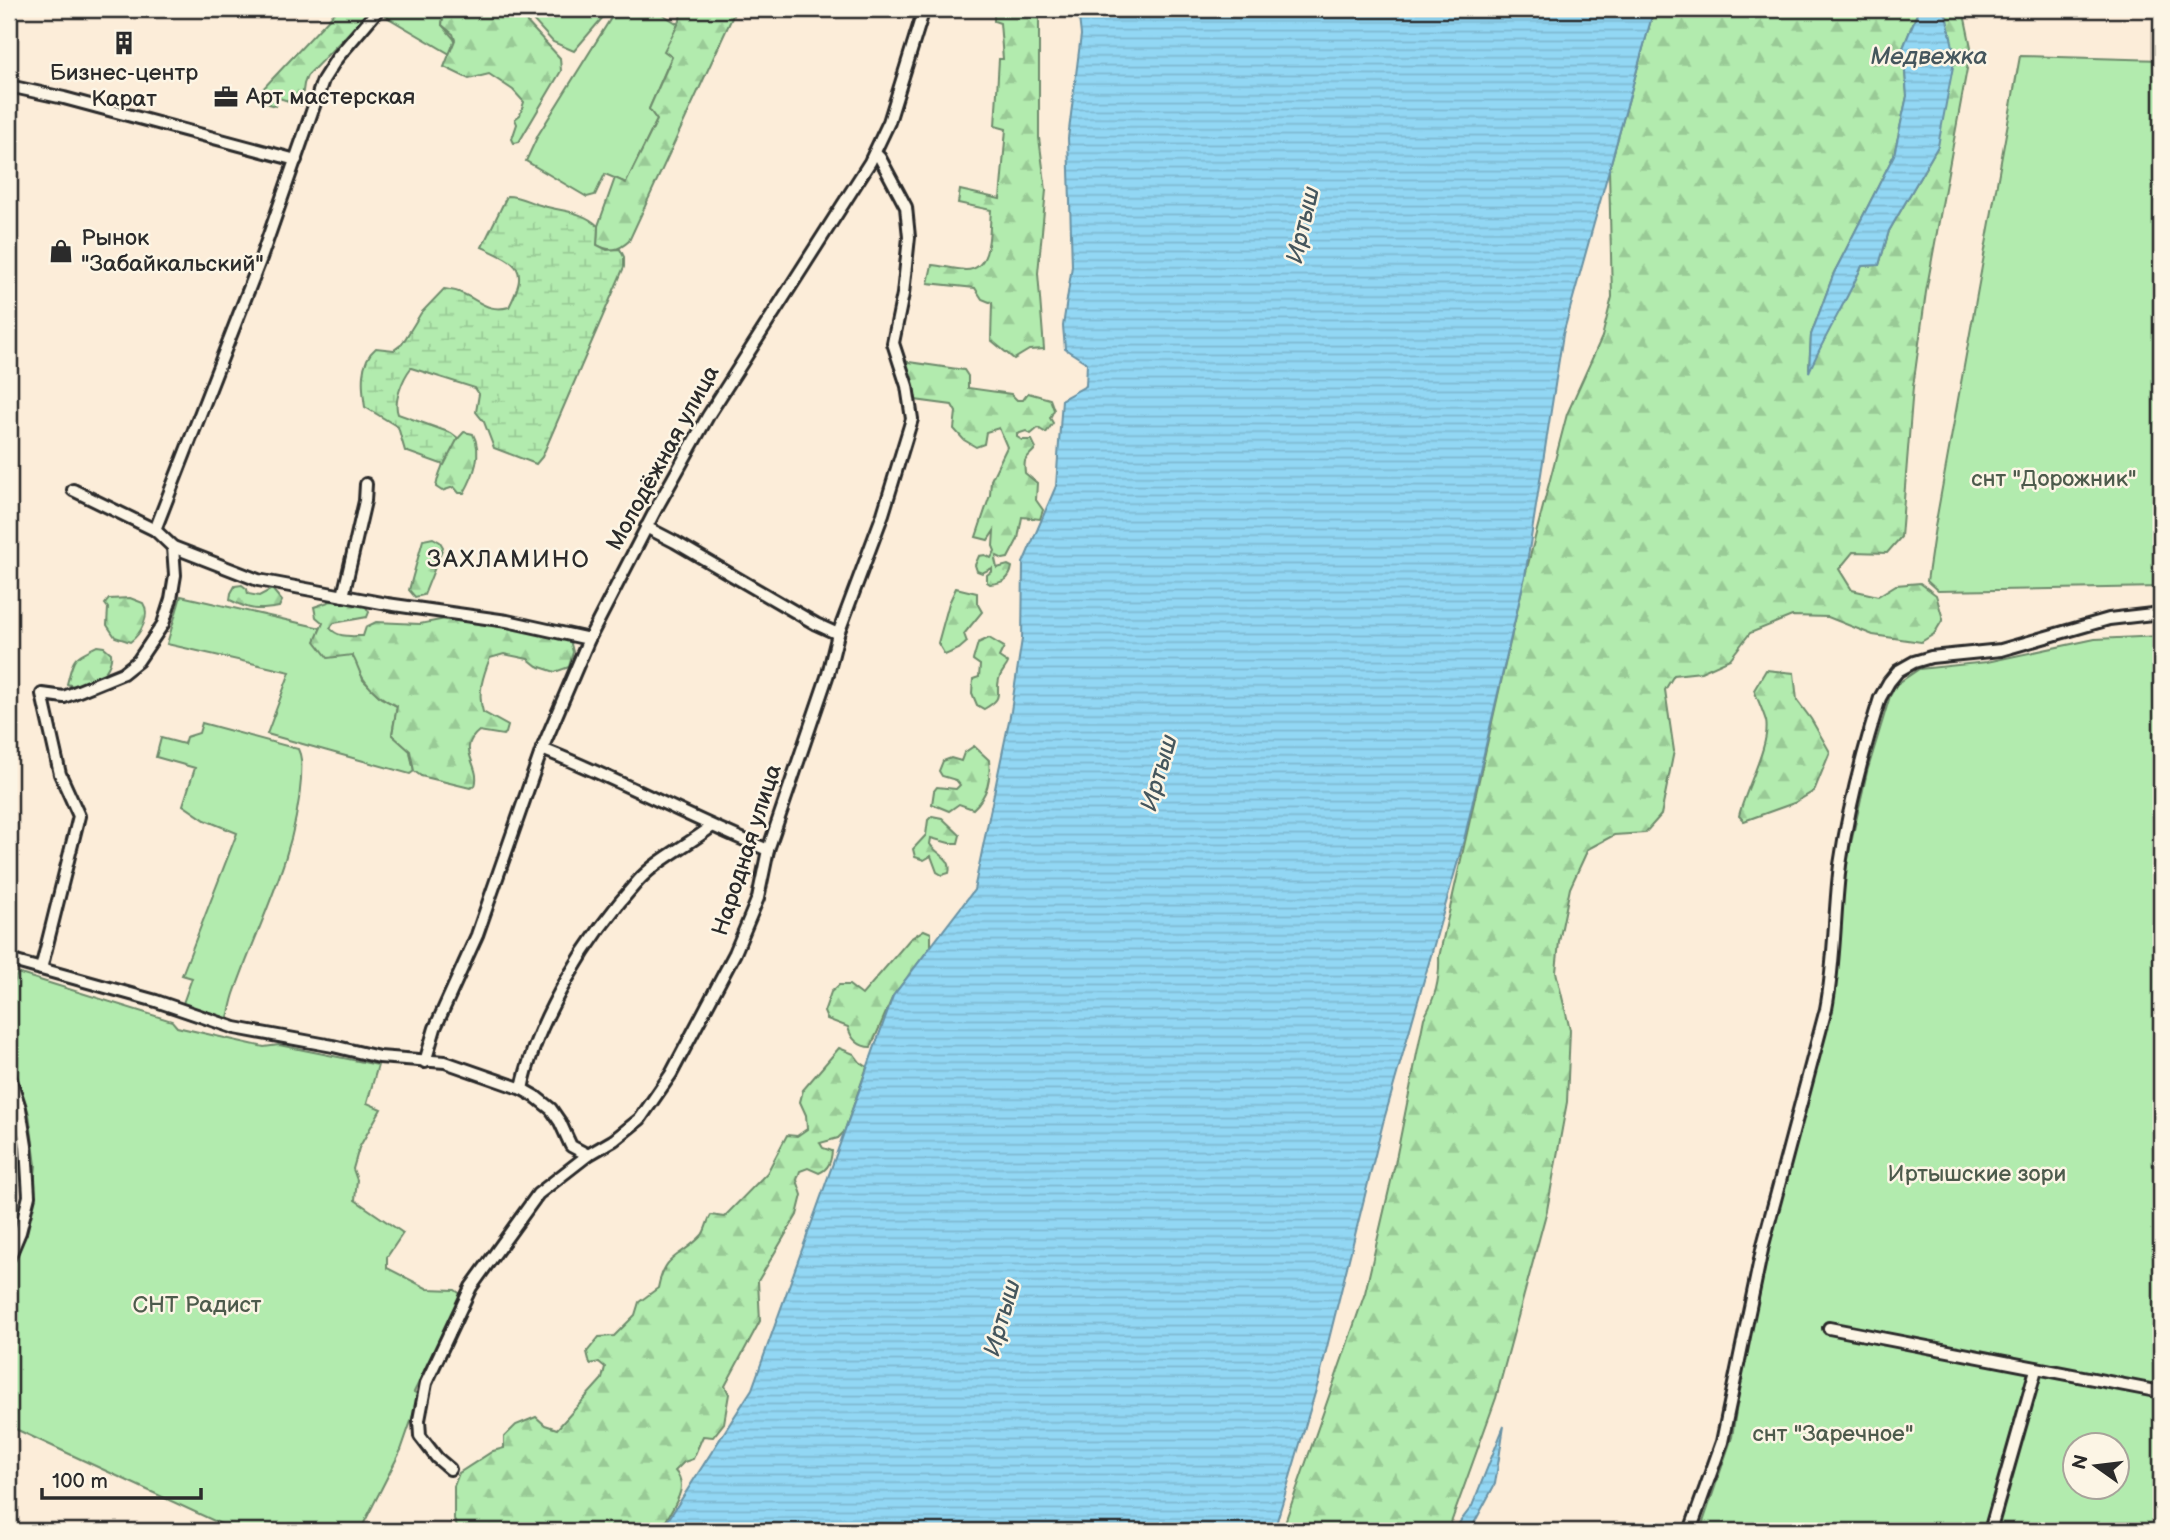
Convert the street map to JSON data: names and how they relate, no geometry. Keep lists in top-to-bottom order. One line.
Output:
{"streets":{"street":["Молодёжная улица","Народная улица"]},"crossings":[["Молодёжная улица","Народная улица"]],"districts":["ЗАХЛАМИНО"],"water":["Медвежка","Иртыш"],"parks":["снт \"Дорожник\"","Иртышские зори","СНТ Радист","снт \"Заречное\""],"places":{"building":["Бизнес-центр Карат"],"office":["Арт мастерская"],"shop":["Рынок \"Забайкальский\""]},"scale_bar":"100 m","north":"left"}
